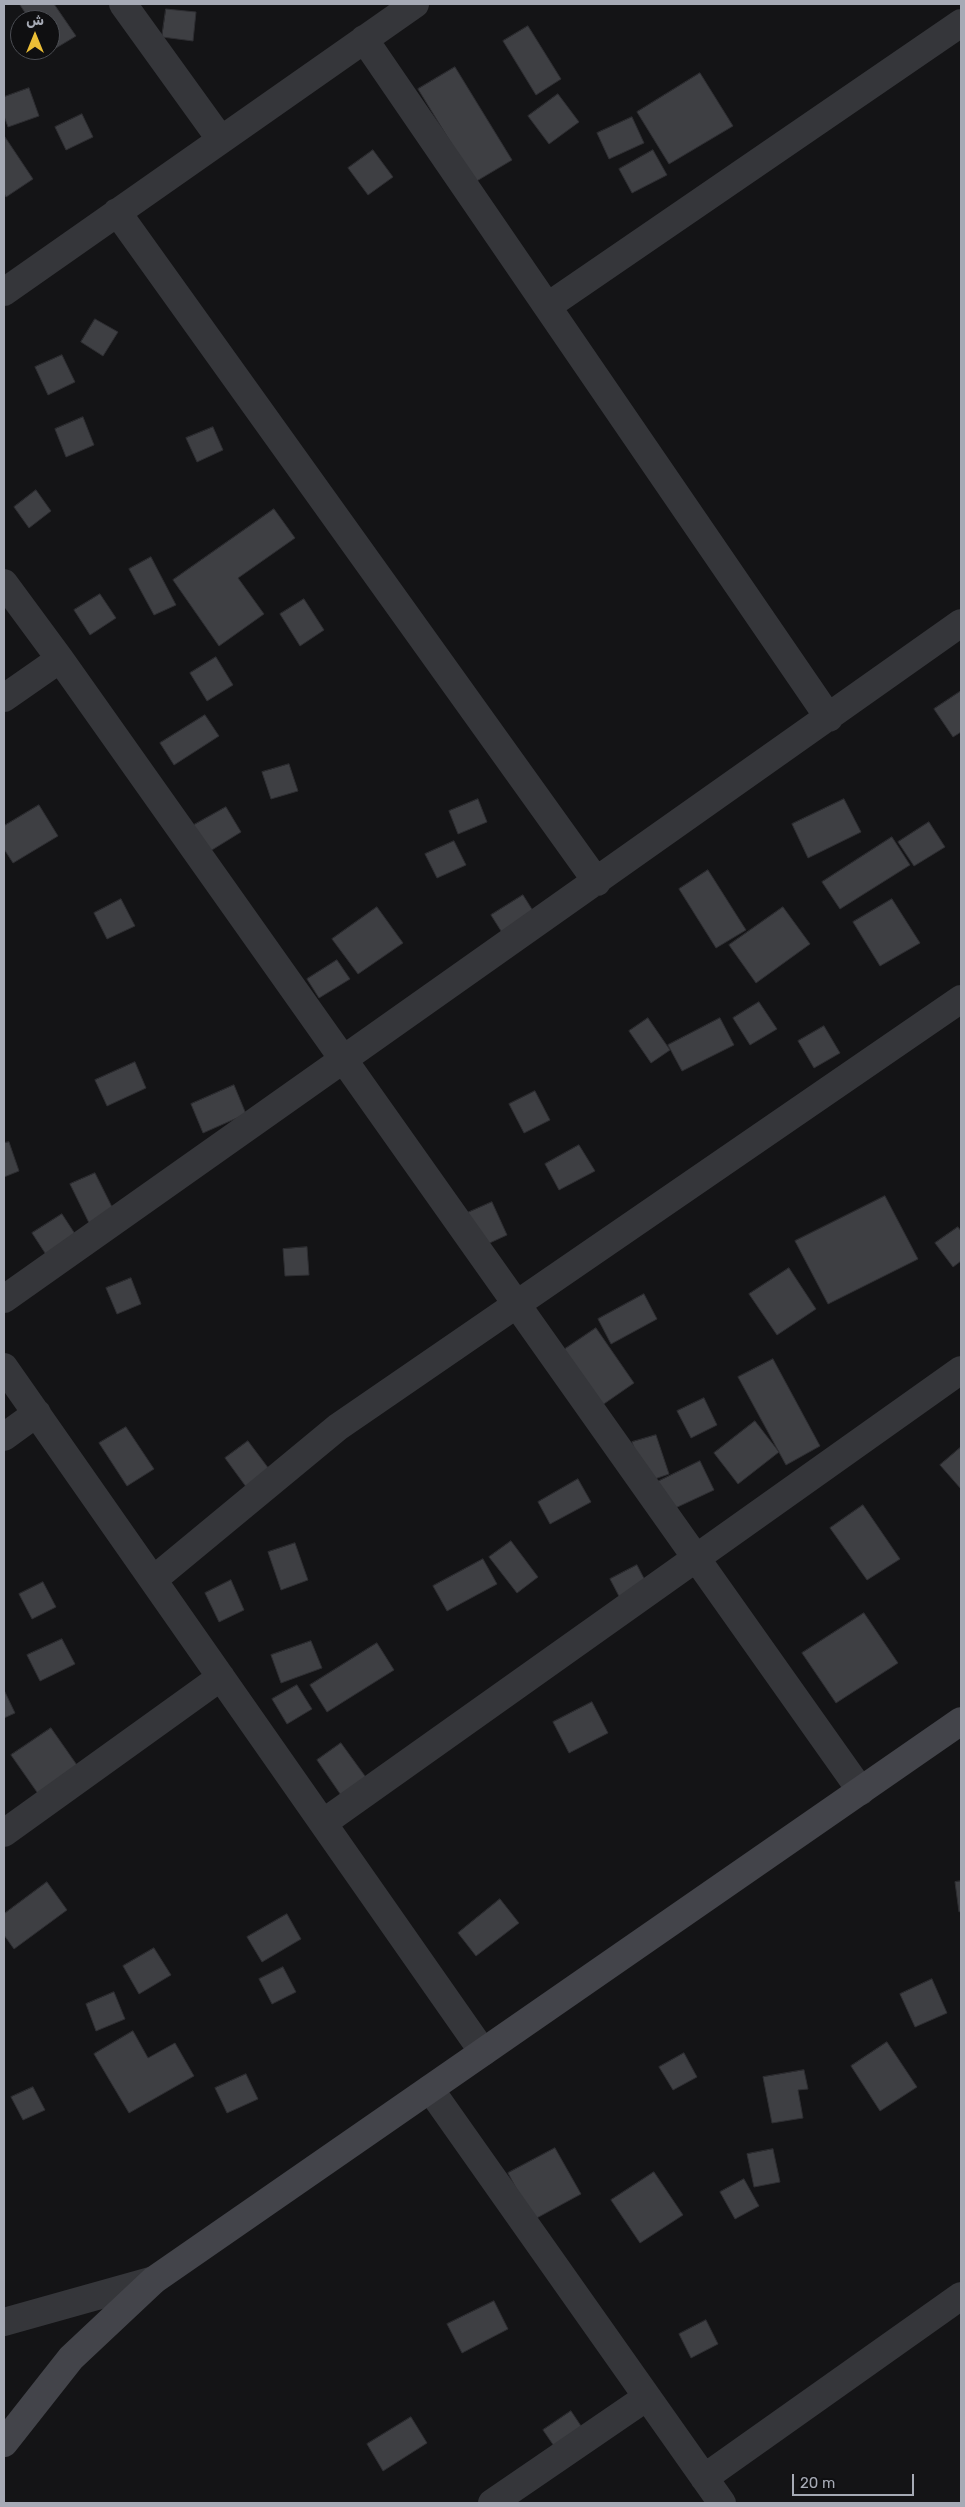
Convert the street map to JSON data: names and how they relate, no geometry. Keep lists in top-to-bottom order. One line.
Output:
{"scale_bar":"20 m","north":"top"}
